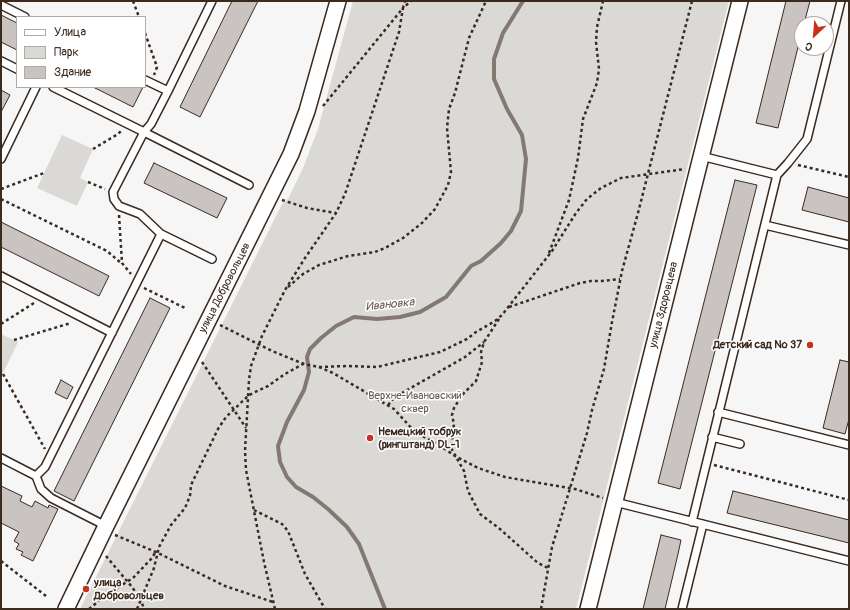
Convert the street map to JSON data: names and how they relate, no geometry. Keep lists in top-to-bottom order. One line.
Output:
{"streets":{"street":["улица Добровольцев","улица Здоровцева"]},"water":["Ивановка"],"parks":["Верхне-Ивановский сквер"],"places":["Детский сад № 37","Немецкий тобрук (рингштанд) DL-1","улица Добровольцев"],"legend":["Улица","Парк","Здание"],"north":"bottom left"}
